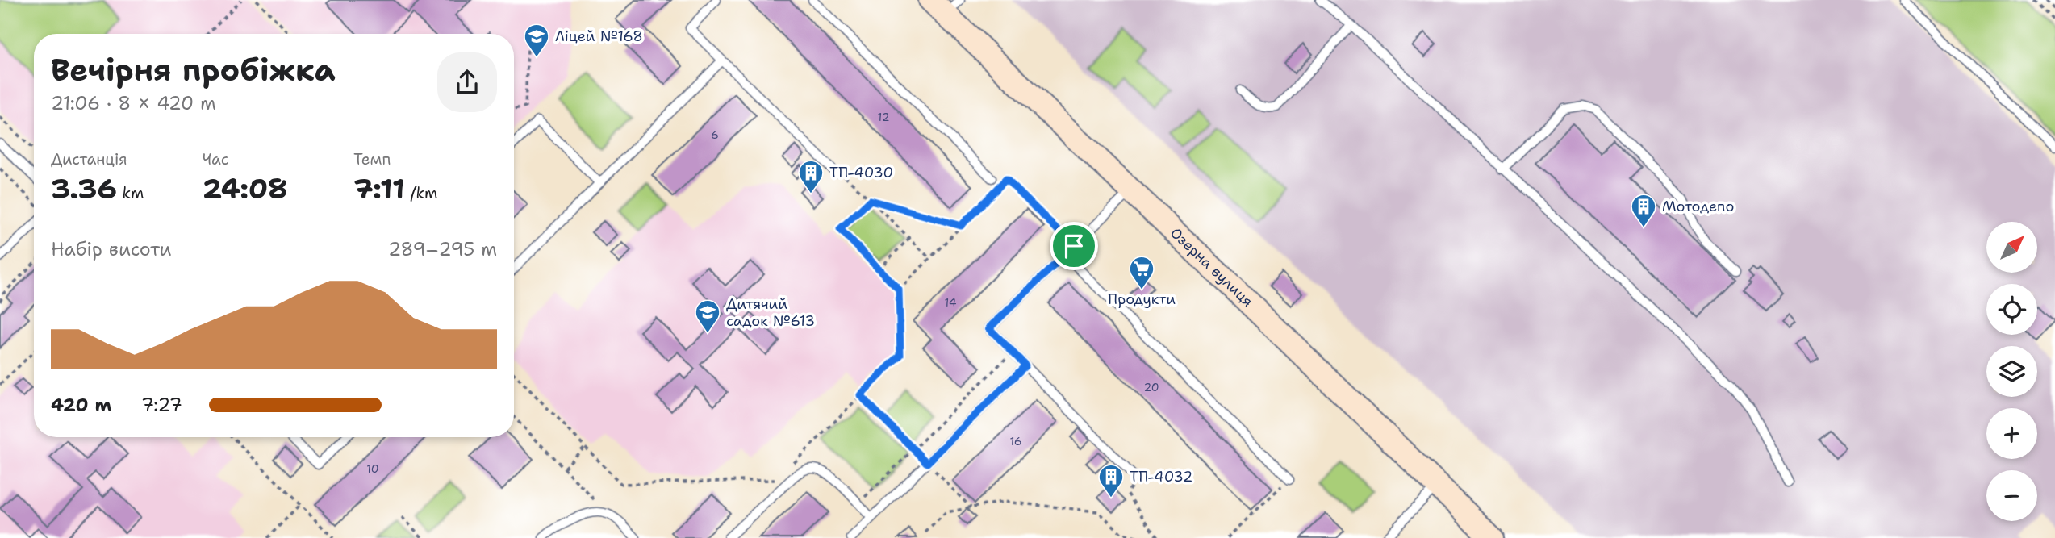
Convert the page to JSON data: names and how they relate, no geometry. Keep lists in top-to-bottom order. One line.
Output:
{"streets":{"street":["Озерна вулиця"]},"places":{"school or university":["Ліцей №168","Дитячий садок №613"],"building":["ТП-4030","Мотодепо","ТП-4032"],"supermarket":["Продукти"]},"house_numbers":["12","6","14","20","16","10"],"north":"top right","page":{"heading":["Вечірня пробіжка","21:06 · 8 × 420 m"],"stats":[["Дистанція","3.36 km"],["Час","24:08"],["Темп","7:11 /km"]],"map_buttons":["+","−"],"chart":["Набір висоти","289–295 m"],"list":[{"name":"420 m","note":"7:27"}]}}
